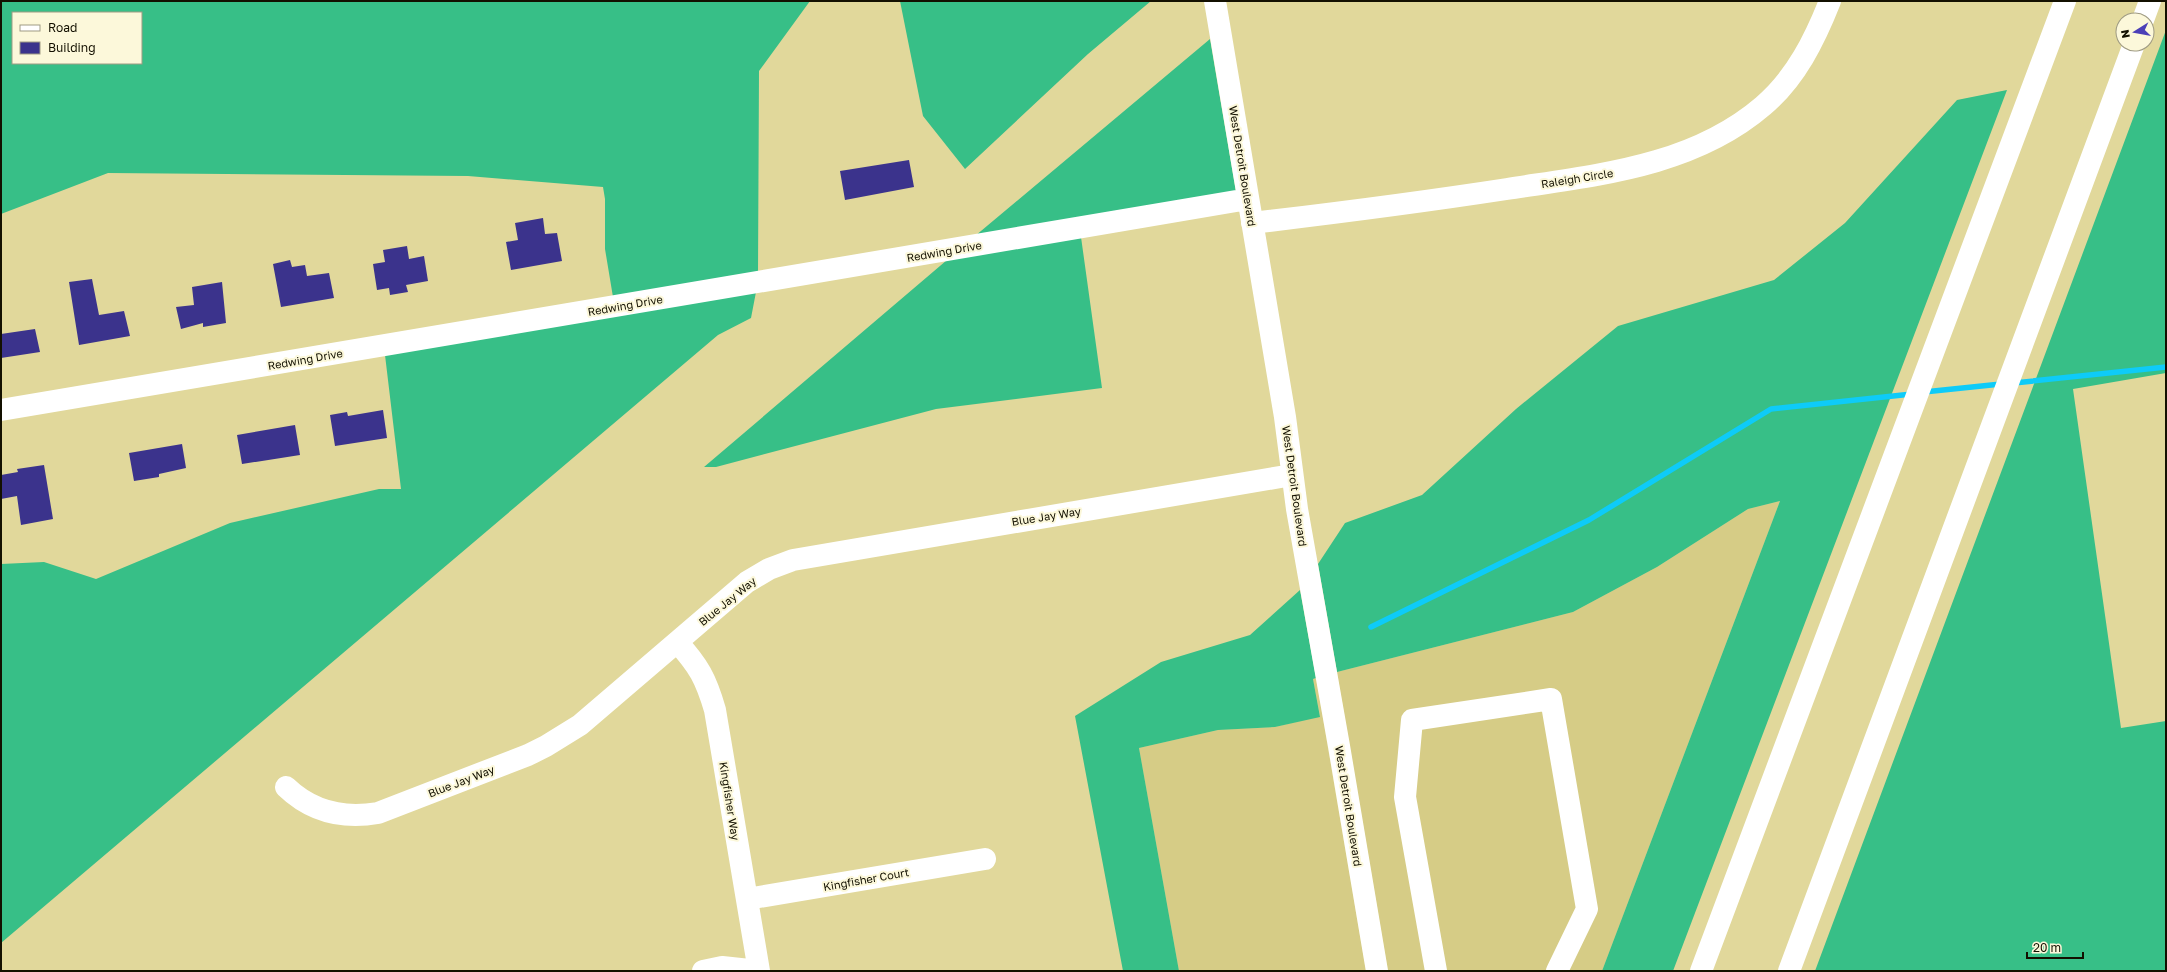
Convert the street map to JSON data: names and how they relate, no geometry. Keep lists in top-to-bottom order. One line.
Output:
{"streets":{"main road":["West Detroit Boulevard","Raleigh Circle","Redwing Drive","Blue Jay Way","Kingfisher Way","Kingfisher Court"]},"crossings":[["West Detroit Boulevard","Raleigh Circle"],["West Detroit Boulevard","Redwing Drive"],["West Detroit Boulevard","Blue Jay Way"],["Blue Jay Way","Kingfisher Way"],["Kingfisher Way","Kingfisher Court"]],"legend":["Road","Building"],"scale_bar":"20 m","north":"left"}
